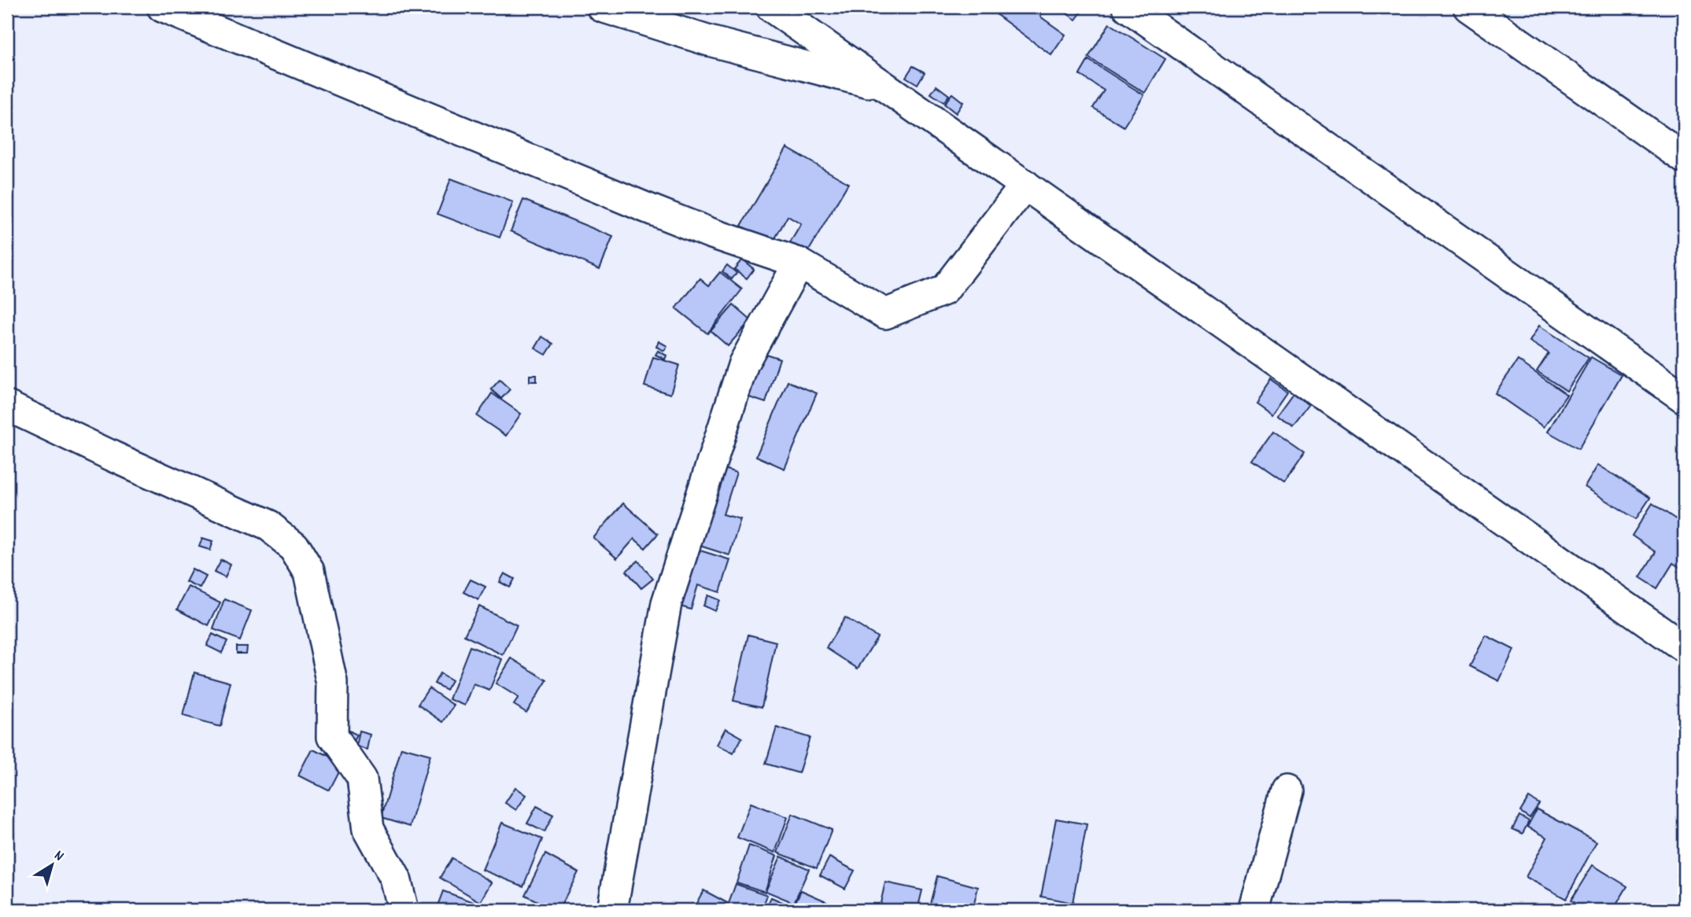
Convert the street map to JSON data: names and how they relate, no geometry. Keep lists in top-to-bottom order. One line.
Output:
{"north":"top right"}
